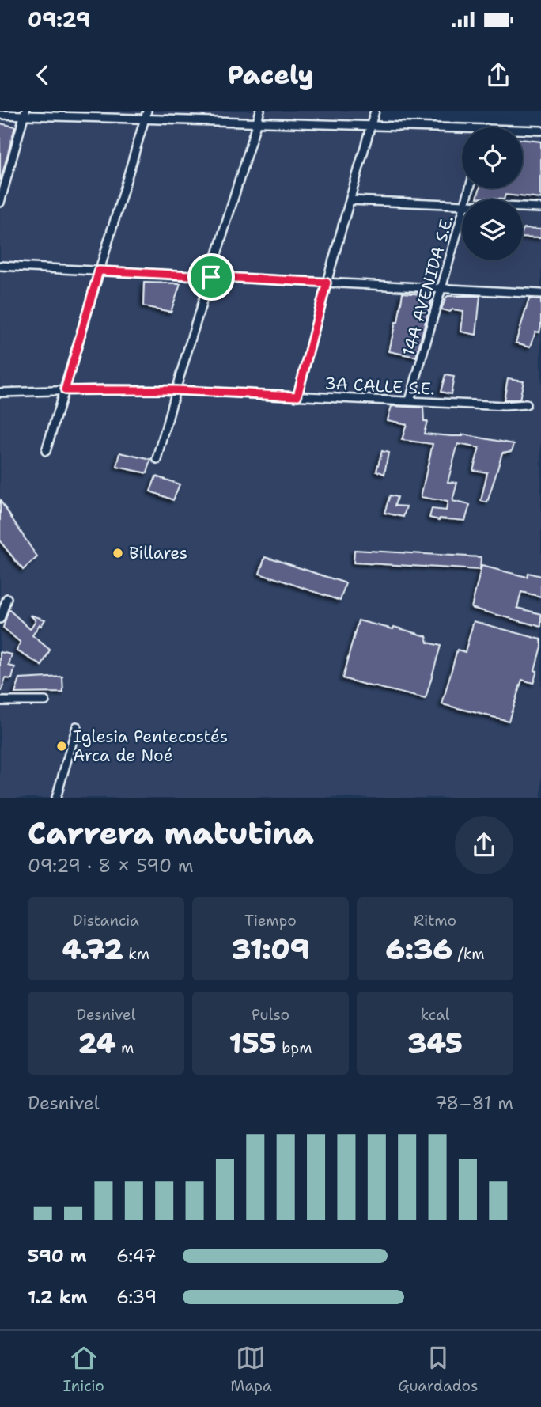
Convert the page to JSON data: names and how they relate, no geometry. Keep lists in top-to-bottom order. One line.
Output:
{"streets":{"street":["14A AVENIDA S.E.","3A CALLE S.E."]},"crossings":[["14A AVENIDA S.E.","3A CALLE S.E."]],"places":["Billares","Iglesia Pentecostés Arca de Noé"],"page":{"status":"09:29","header":"Pacely","heading":["Carrera matutina","09:29 · 8 × 590 m"],"stats":[["Distancia","4.72 km"],["Tiempo","31:09"],["Ritmo","6:36 /km"],["Desnivel","24 m"],["Pulso","155 bpm"],["kcal","345"]],"chart":["Desnivel","78–81 m"],"list":[{"name":"590 m","note":"6:47"},{"name":"1.2 km","note":"6:39"}],"tabs":["Inicio","Mapa","Guardados"]}}
